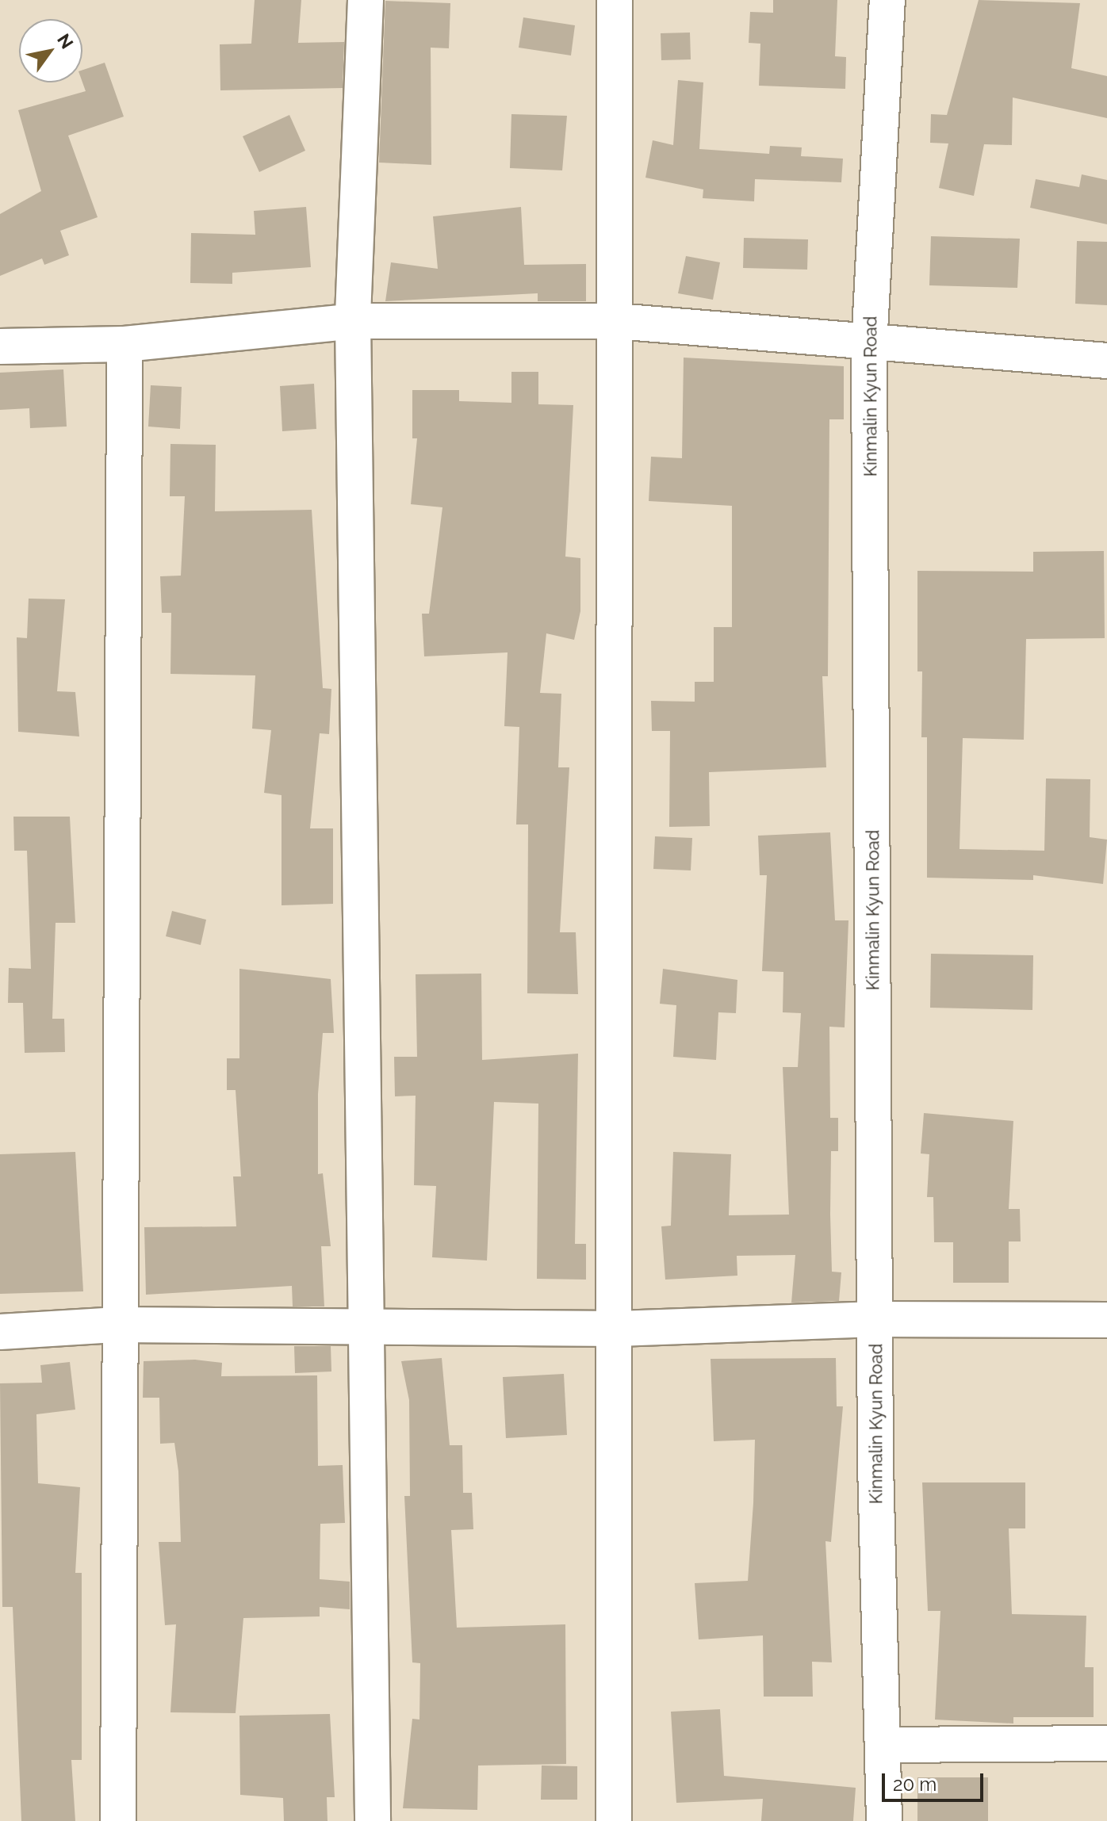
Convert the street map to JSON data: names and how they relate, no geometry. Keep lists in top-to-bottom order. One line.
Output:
{"streets":{"street":["Kinmalin Kyun Road"]},"scale_bar":"20 m","north":"top right"}
